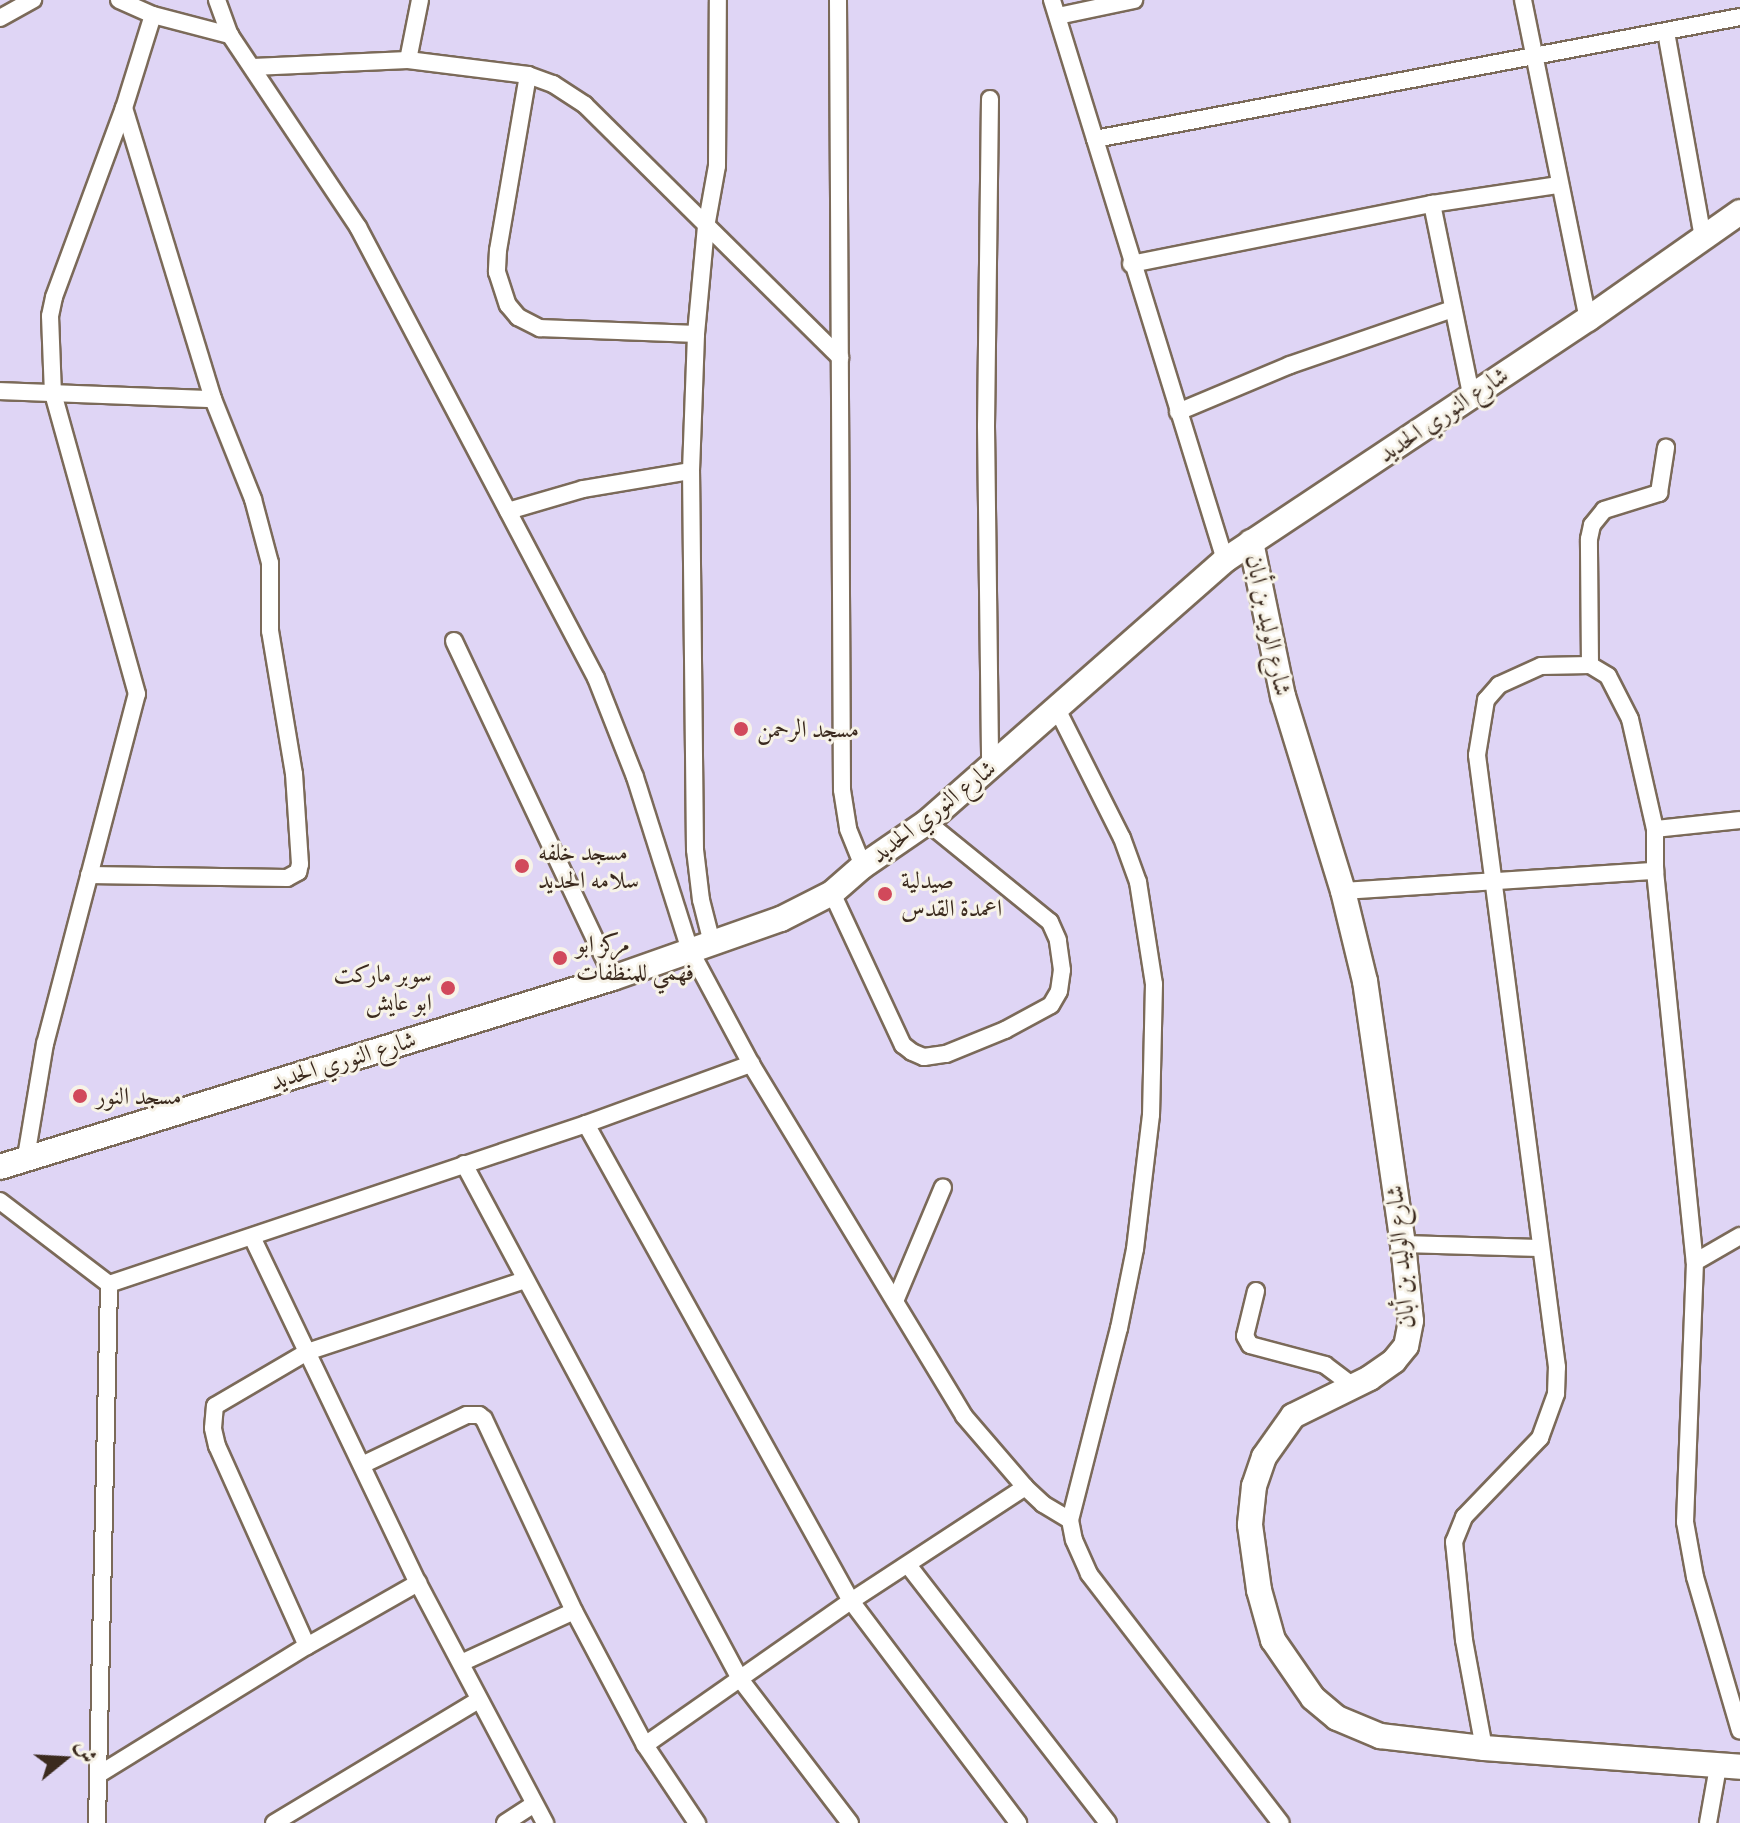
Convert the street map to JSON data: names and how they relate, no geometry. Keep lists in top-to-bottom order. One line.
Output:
{"streets":{"street":["شارع النوري الحديد","شارع الوليد بن أبان"]},"crossings":[["شارع النوري الحديد","شارع الوليد بن أبان"]],"places":["مسجد الرحمن","مسجد خلفه سلامه الحديد","صيدلية اعمدة القدس","مركز ابو فهمي للمنظفات","سوبر ماركت ابو عايش","مسجد النور"],"north":"right"}
